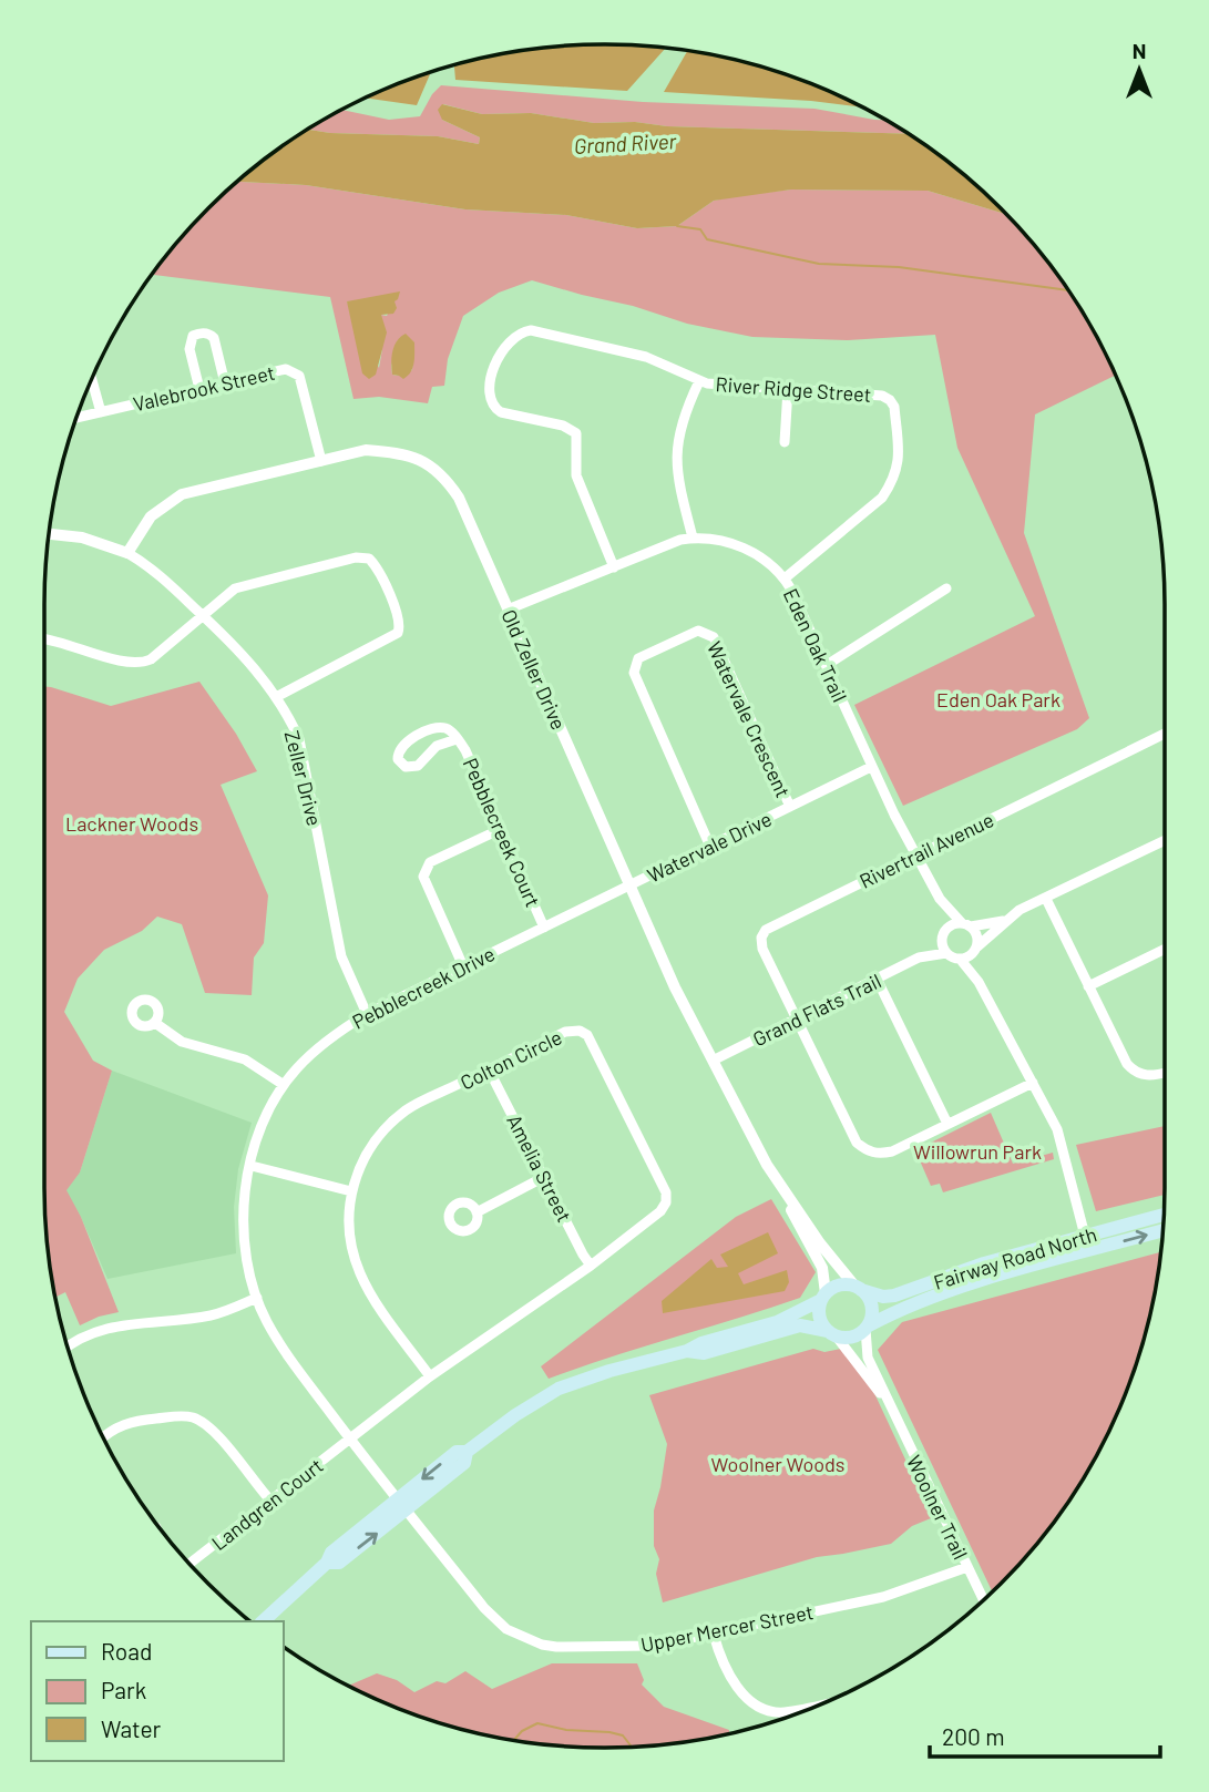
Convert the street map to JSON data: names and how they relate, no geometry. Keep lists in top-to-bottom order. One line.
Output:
{"streets":{"main road":["Fairway Road North"],"street":["Valebrook Street","River Ridge Street","Eden Oak Trail","Old Zeller Drive","Watervale Crescent","Zeller Drive","Pebblecreek Court","Watervale Drive","Rivertrail Avenue","Pebblecreek Drive","Grand Flats Trail","Colton Circle","Amelia Street","Landgren Court","Woolner Trail","Upper Mercer Street"]},"crossings":[["Valebrook Street","Old Zeller Drive"],["River Ridge Street","Eden Oak Trail"],["Eden Oak Trail","Old Zeller Drive"],["Eden Oak Trail","Watervale Drive"],["Eden Oak Trail","Rivertrail Avenue"],["Eden Oak Trail","Grand Flats Trail"],["Old Zeller Drive","Zeller Drive"],["Old Zeller Drive","Watervale Drive"],["Old Zeller Drive","Pebblecreek Drive"],["Old Zeller Drive","Grand Flats Trail"],["Old Zeller Drive","Fairway Road North"],["Old Zeller Drive","Woolner Trail"],["Watervale Crescent","Watervale Drive"],["Zeller Drive","Pebblecreek Drive"],["Pebblecreek Court","Pebblecreek Drive"],["Watervale Drive","Pebblecreek Drive"],["Rivertrail Avenue","Grand Flats Trail"],["Pebblecreek Drive","Colton Circle"],["Pebblecreek Drive","Landgren Court"],["Pebblecreek Drive","Upper Mercer Street"],["Colton Circle","Amelia Street"],["Colton Circle","Landgren Court"],["Fairway Road North","Woolner Trail"],["Woolner Trail","Upper Mercer Street"]],"water":["Grand River"],"parks":["Eden Oak Park","Lackner Woods","Willowrun Park","Woolner Woods"],"legend":["Road","Park","Water"],"scale_bar":"200 m","north":"top"}
